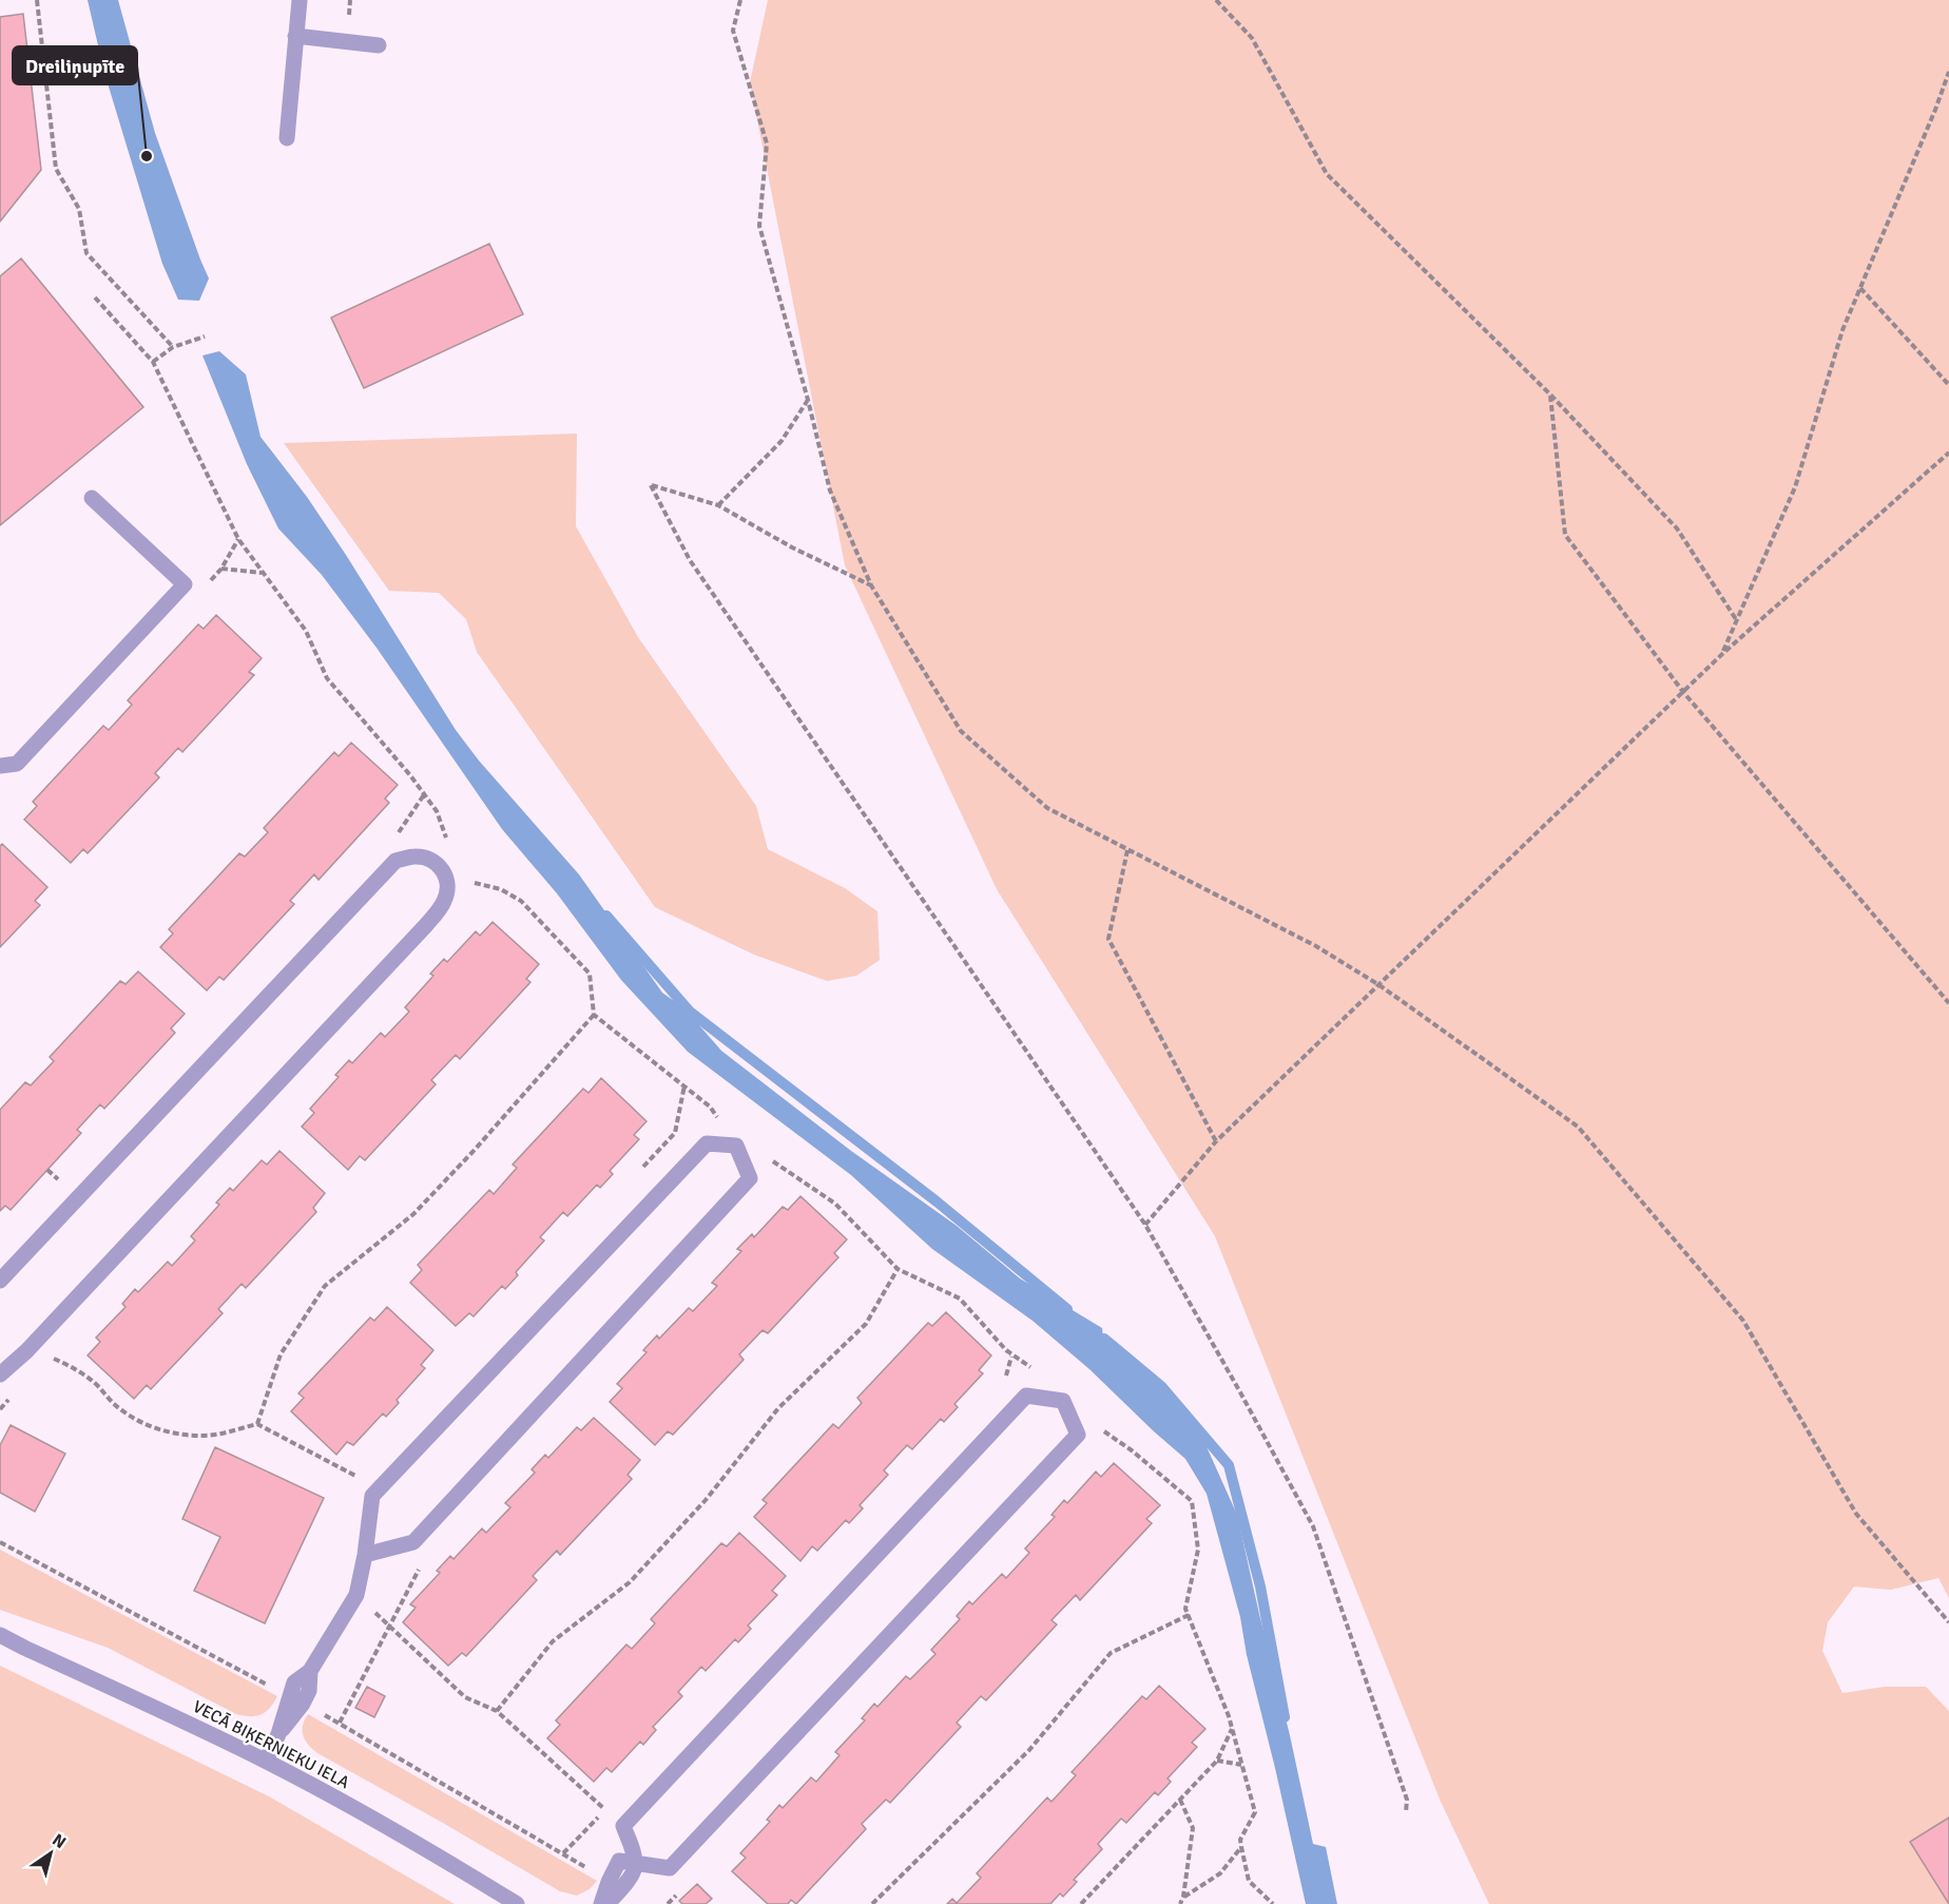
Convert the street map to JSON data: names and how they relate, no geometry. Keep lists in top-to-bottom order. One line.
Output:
{"streets":{"street":["VECĀ BIĶERNIEKU IELA"]},"places":["Dreiliņupīte"],"north":"top right"}
